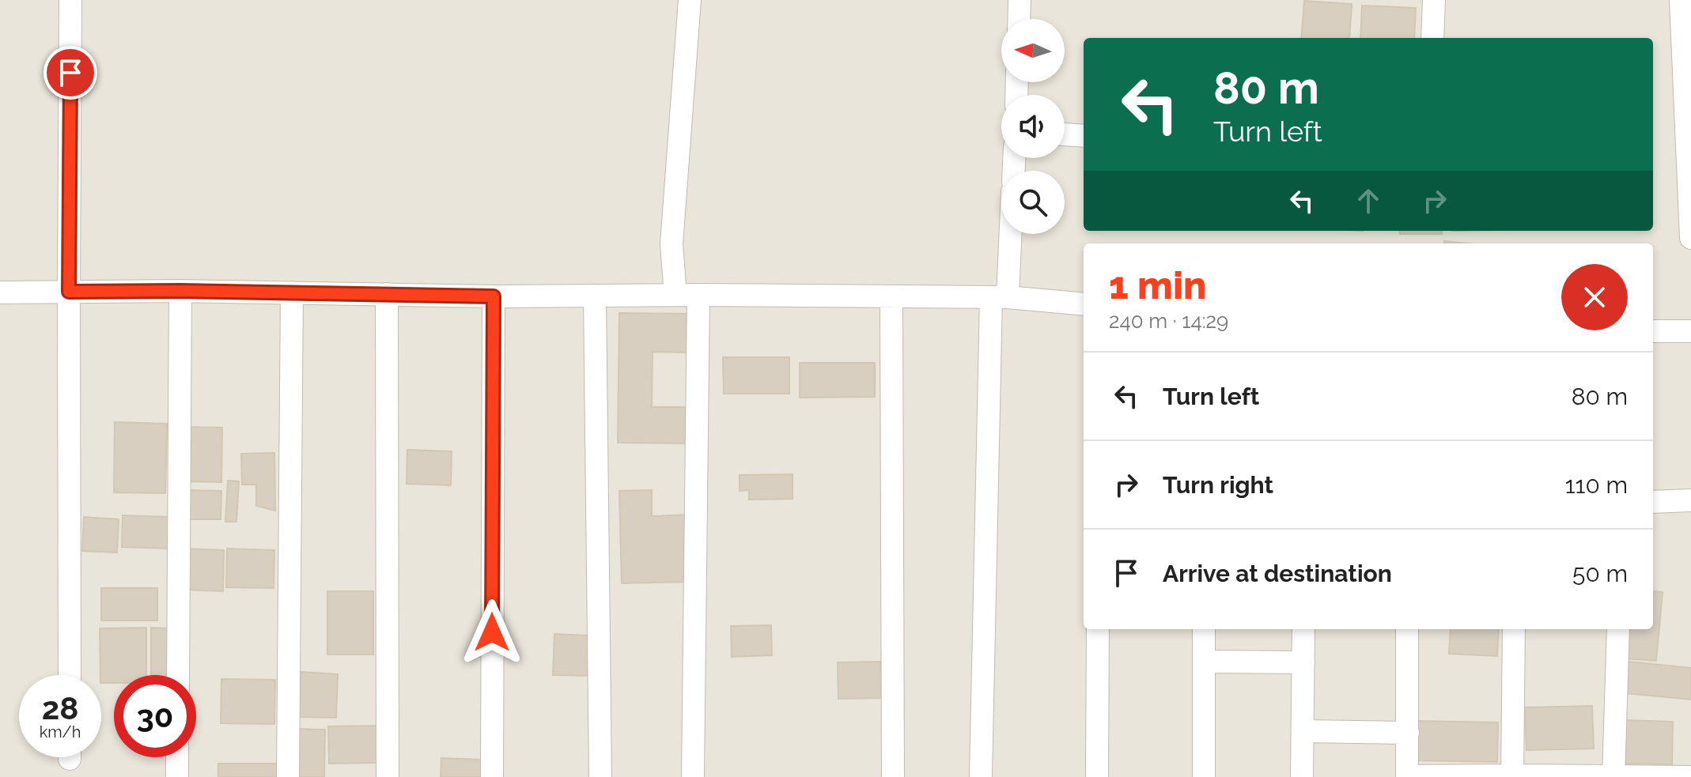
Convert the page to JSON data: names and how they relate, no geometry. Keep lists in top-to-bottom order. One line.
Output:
{"north":"left","page":{"turn":["80 m","Turn left"],"heading":["1 min","240 m · 14:29"],"list":[{"name":"Turn left","value":"80 m"},{"name":"Turn right","value":"110 m"},{"name":"Arrive at destination","value":"50 m"}],"speed":"28 km/h","limit":"30"}}
